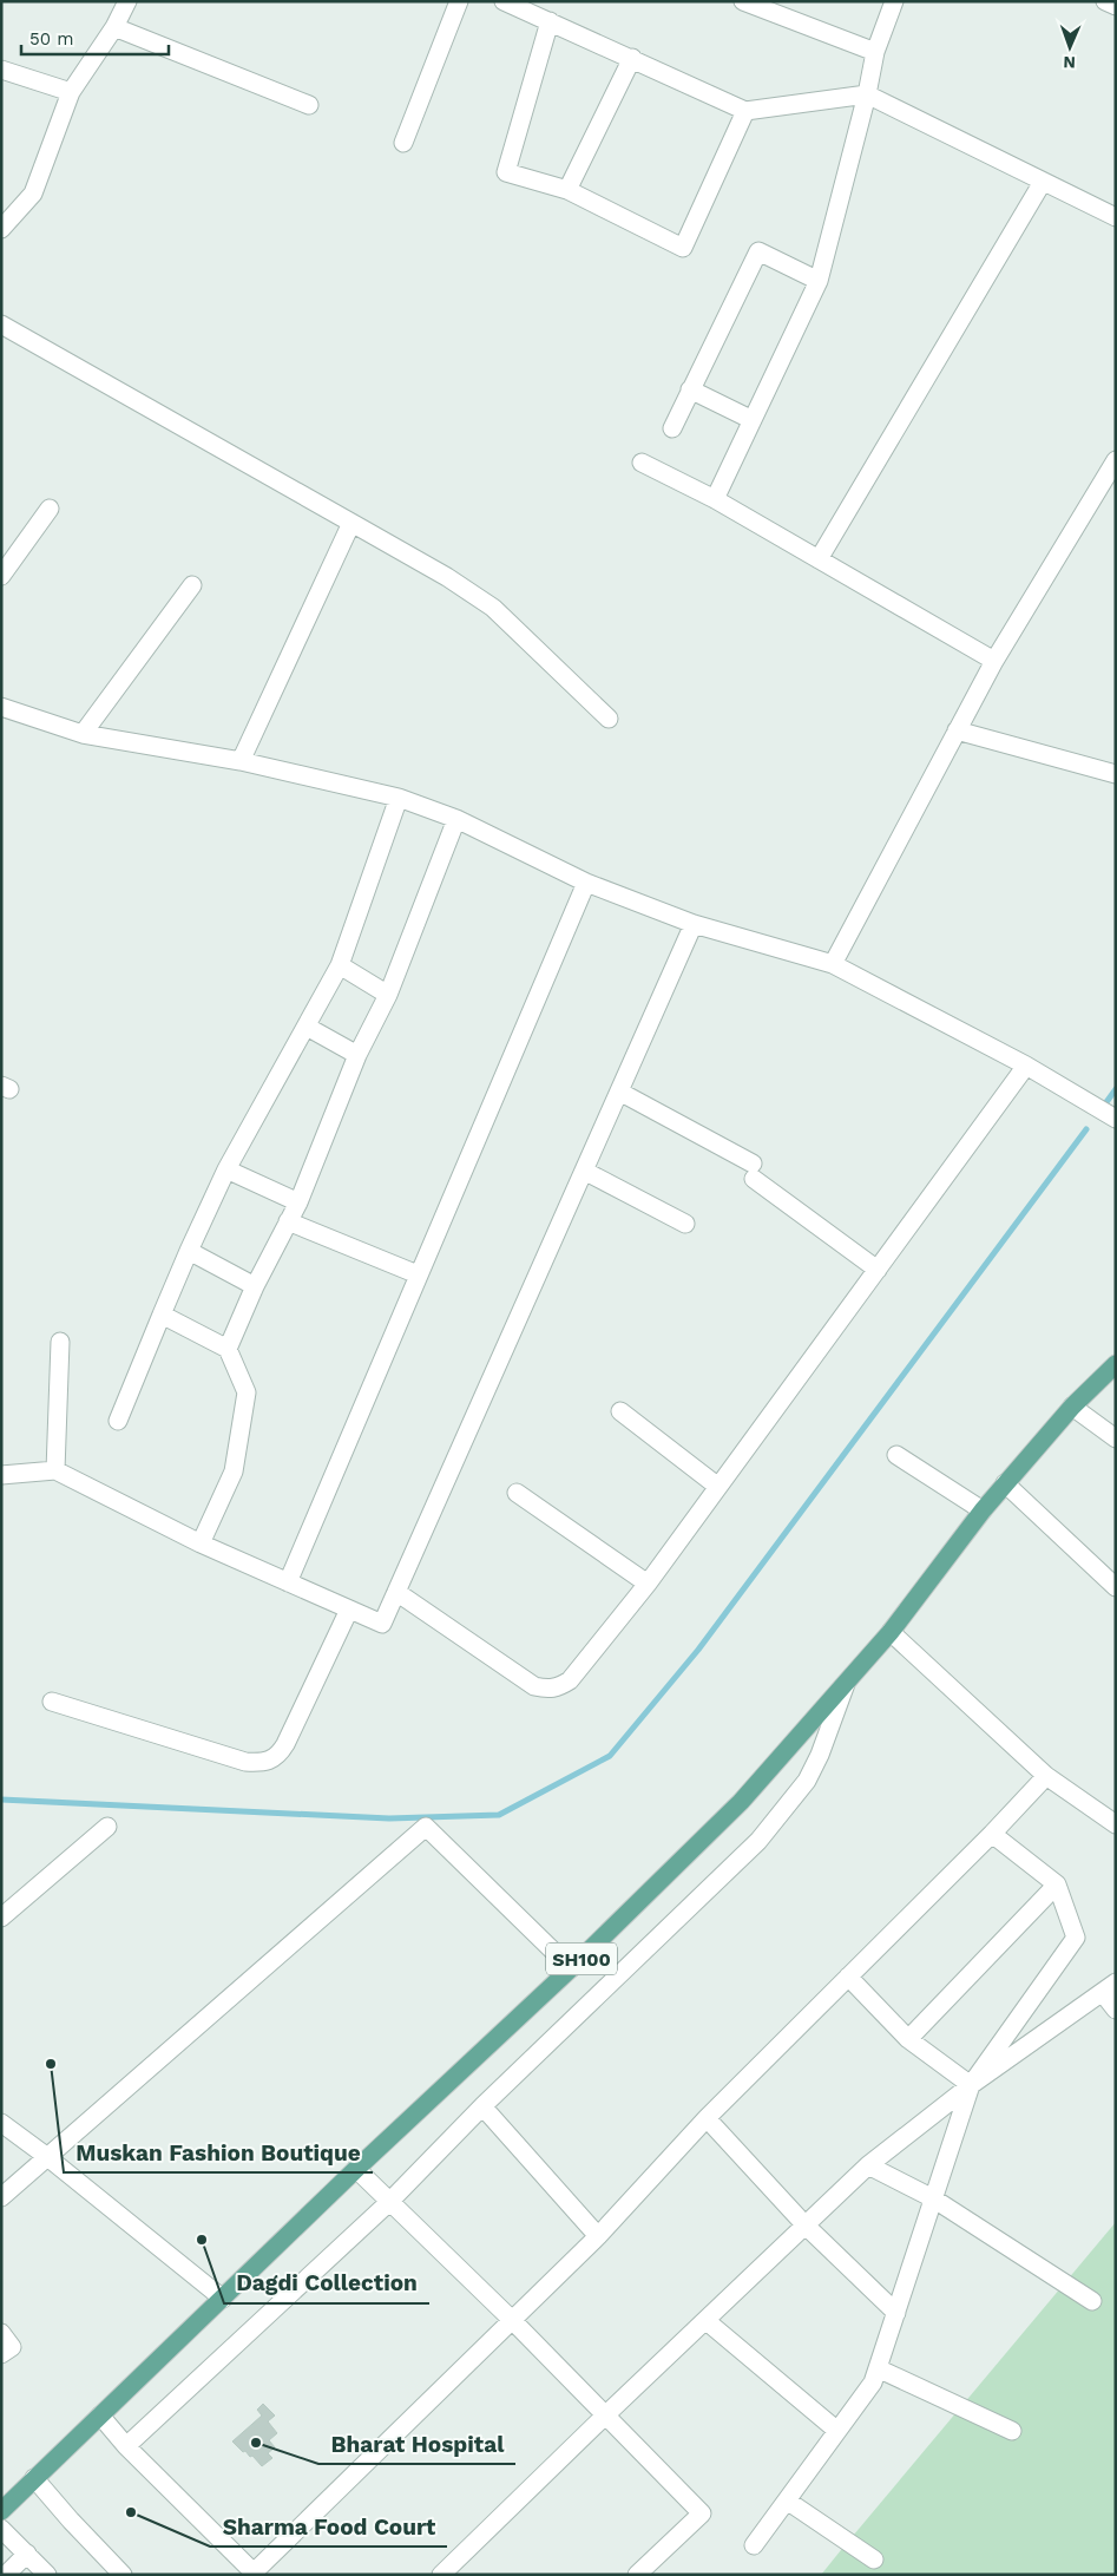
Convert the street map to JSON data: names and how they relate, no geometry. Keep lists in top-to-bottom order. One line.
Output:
{"streets":{"main road":["SH100"]},"places":["Muskan Fashion Boutique","Dagdi Collection","Bharat Hospital","Sharma Food Court"],"scale_bar":"50 m","north":"bottom"}
